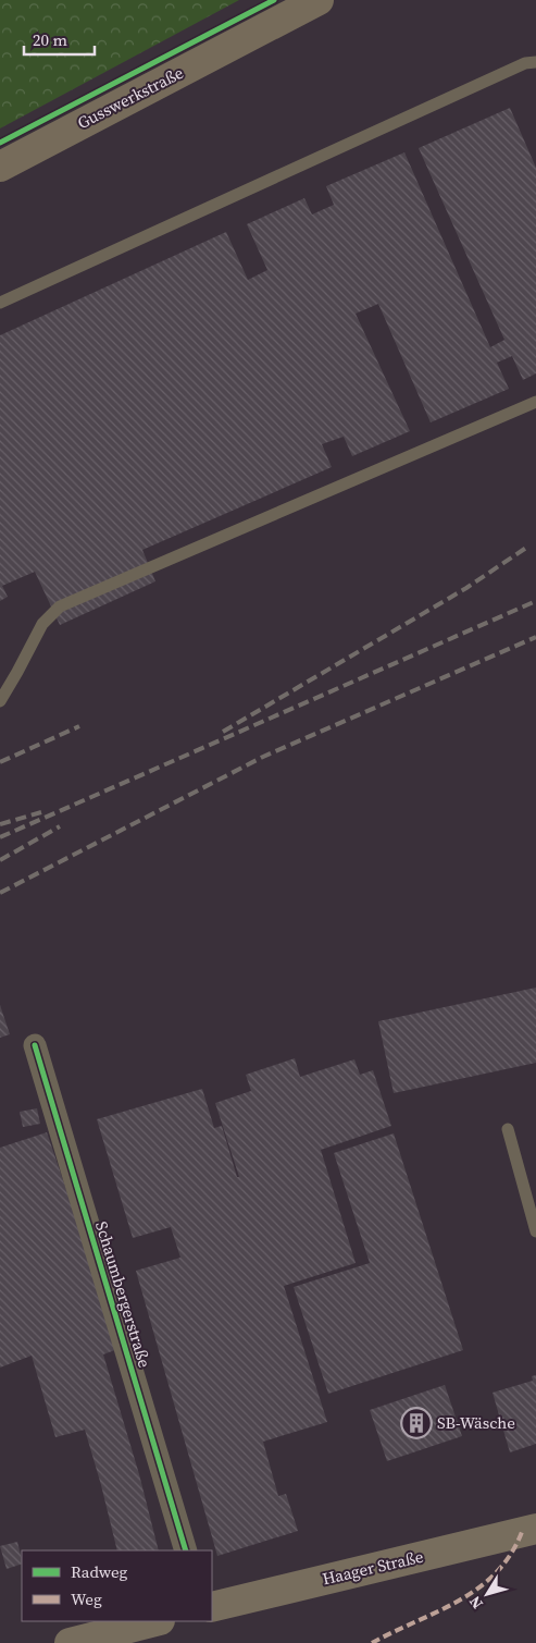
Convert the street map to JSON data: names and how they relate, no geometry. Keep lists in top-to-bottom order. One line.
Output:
{"streets":{"main road":["Gusswerkstraße","Haager Straße"],"street":["Schaumbergerstraße"]},"places":{"building":["SB-Wäsche"]},"legend":["Radweg","Weg"],"scale_bar":"20 m","north":"bottom left"}
